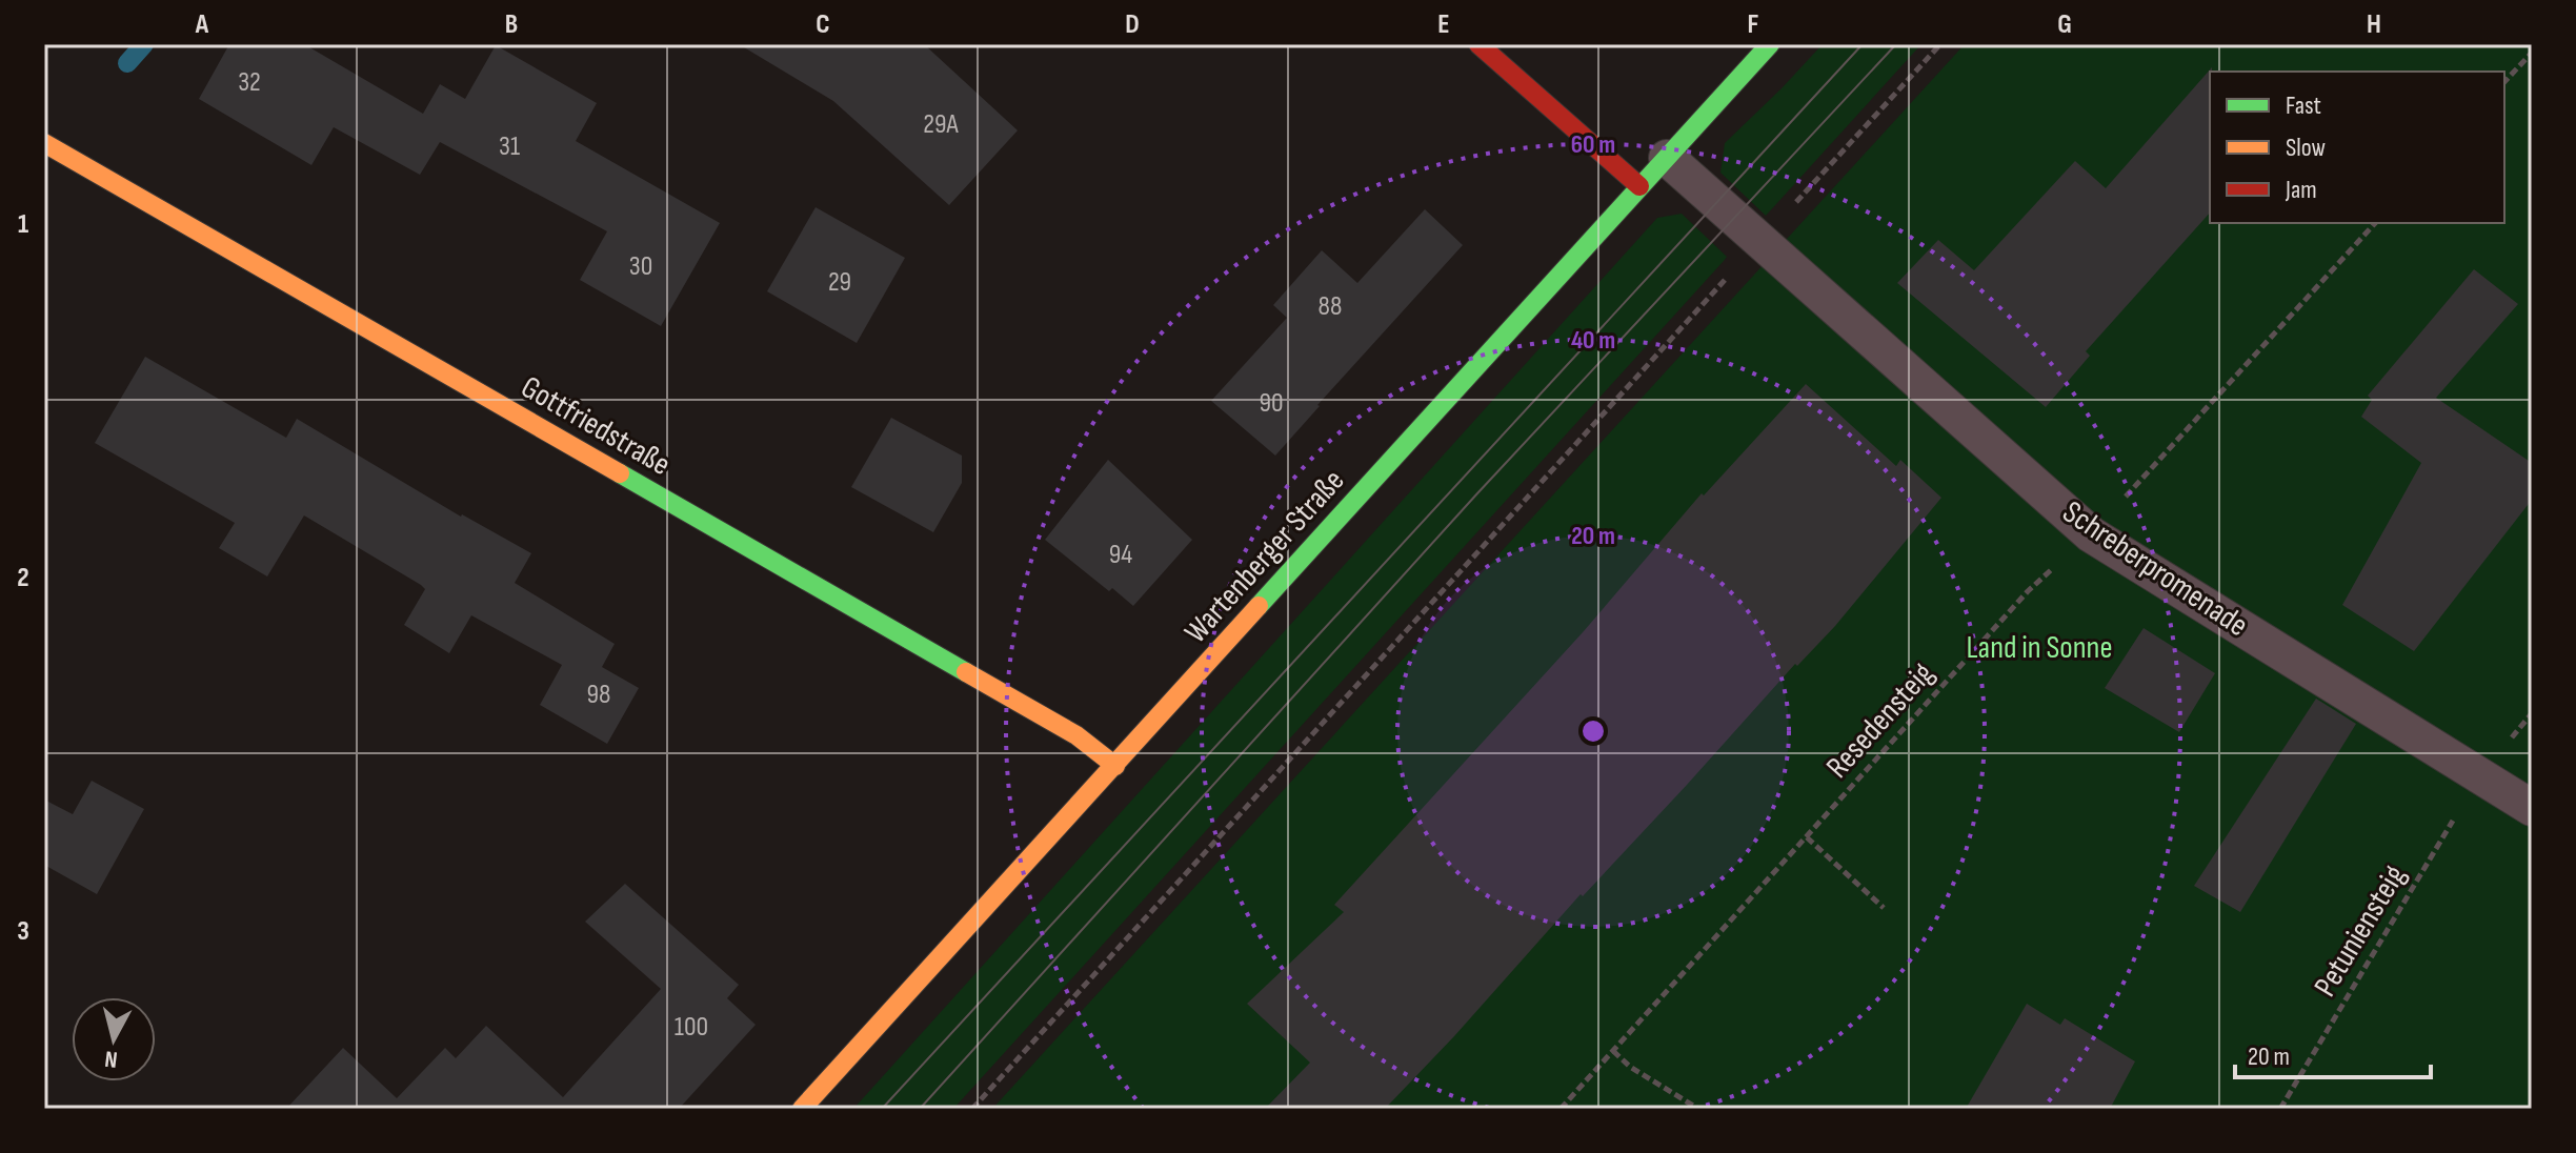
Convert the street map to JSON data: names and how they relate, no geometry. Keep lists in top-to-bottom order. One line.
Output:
{"streets":{"street":["Gottfriedstraße","Wartenberger Straße"],"lane":["Schreberpromenade"],"path":["Resedensteig","Petuniensteig"]},"crossings":[["Gottfriedstraße","Wartenberger Straße"],["Wartenberger Straße","Schreberpromenade"],["Schreberpromenade","Resedensteig"],["Schreberpromenade","Petuniensteig"]],"parks":["Land in Sonne"],"house_numbers":["32","29A","31","30","29","88","90","94","98","100"],"legend":["Fast","Slow","Jam"],"scale_bar":"20 m","north":"bottom","grid":{"columns":["A","B","C","D","E","F","G","H"],"rows":["1","2","3"]},"rings":["60 m","40 m","20 m"]}
